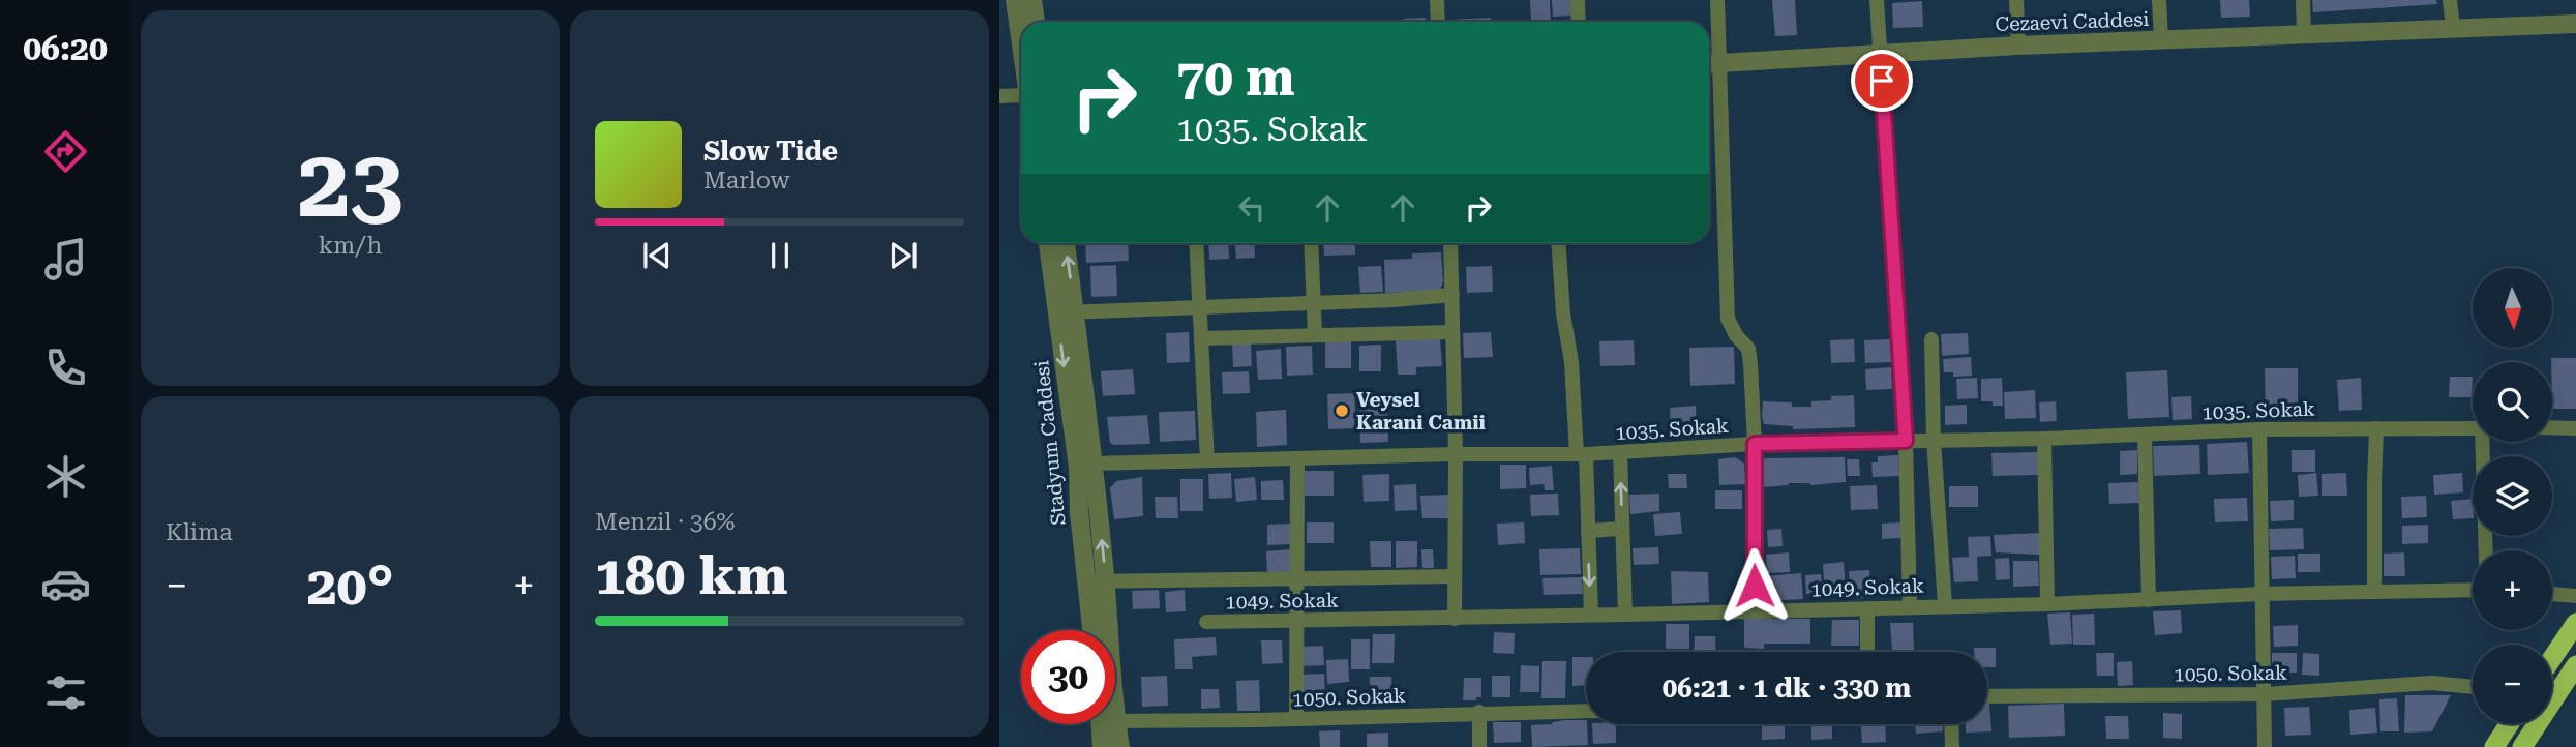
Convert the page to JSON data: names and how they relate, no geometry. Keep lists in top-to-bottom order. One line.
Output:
{"streets":{"street":["Cezaevi Caddesi","1035. Sokak","Stadyum Caddesi","1049. Sokak","1050. Sokak"]},"crossings":[["1035. Sokak","Stadyum Caddesi"]],"places":["Veysel Karani Camii"],"north":"bottom","page":{"tabs":"06:20","tile":[["23","km/h"],"Klima",["Menzil · 36%","180 km"]],"turn":["70 m","1035. Sokak"],"song":["Slow Tide","Marlow"],"map_buttons":["+","−"],"heat":["−","20°","+"],"limit":"30","trip":"06:21 · 1 dk · 330 m"}}
